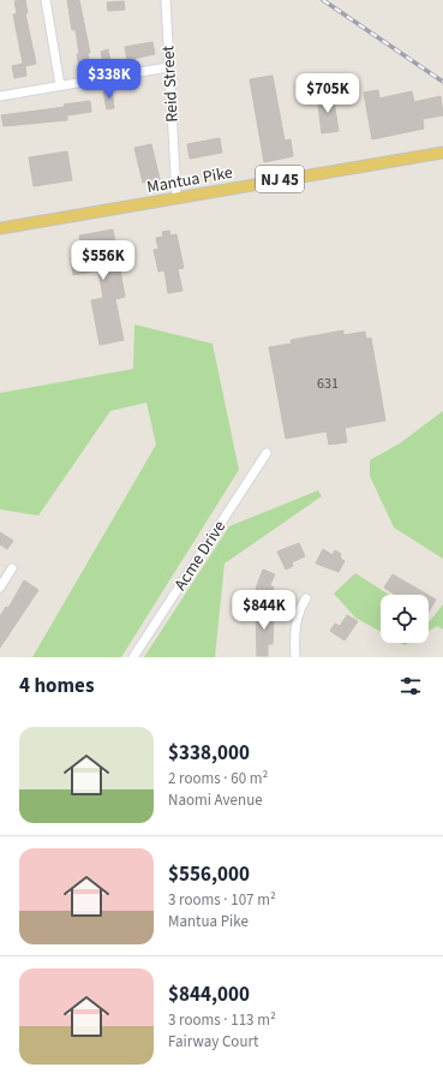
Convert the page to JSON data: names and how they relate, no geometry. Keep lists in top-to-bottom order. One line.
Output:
{"streets":{"main road":["Mantua Pike","NJ 45"],"street":["Reid Street","Acme Drive"]},"crossings":[["Reid Street","Mantua Pike"]],"house_numbers":["631"],"page":{"price":["$338K","$705K","$556K","$844K"],"heading":"4 homes","list":[{"name":"$338,000","note":"2 rooms · 60 m² · Naomi Avenue"},{"name":"$556,000","note":"3 rooms · 107 m² · Mantua Pike"},{"name":"$844,000","note":"3 rooms · 113 m² · Fairway Court"}]}}
